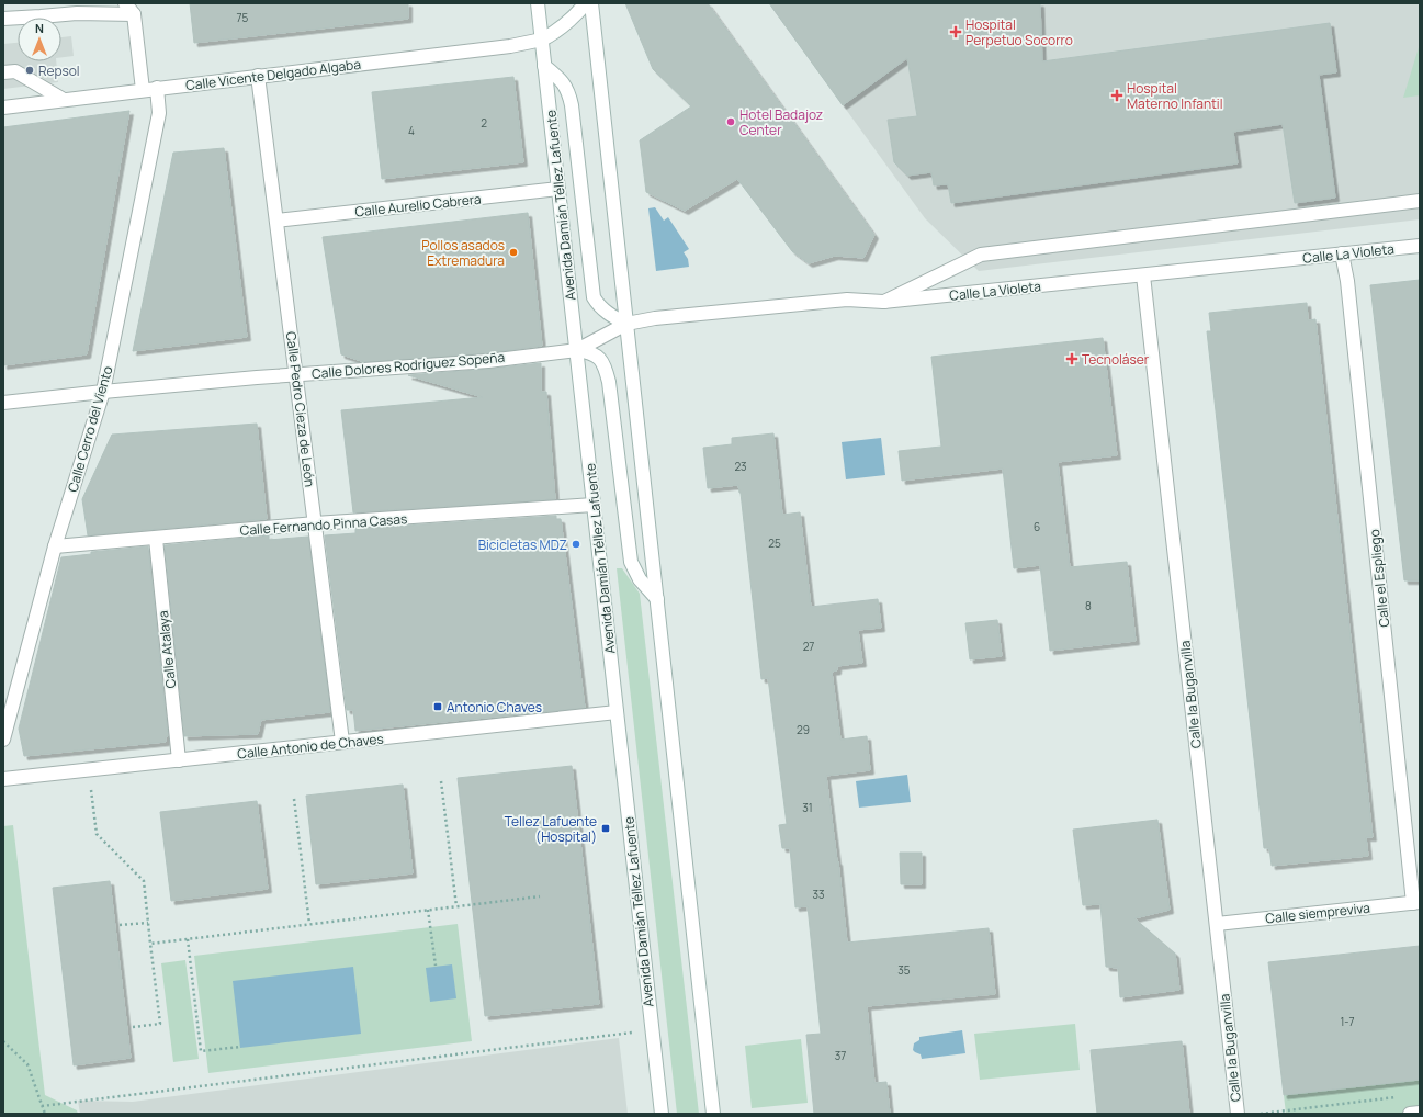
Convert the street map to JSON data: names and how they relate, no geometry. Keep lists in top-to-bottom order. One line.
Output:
{"streets":{"street":["Calle Vicente Delgado Algaba","Calle Aurelio Cabrera","Avenida Damián Téllez Lafuente","Calle La Violeta","Calle Dolores Rodríguez Sopeña","Calle Pedro Cieza de León","Calle Cerro del Viento","Calle Fernando Pinna Casas","Calle el Espliego","Calle Atalaya","Calle la Buganvilla","Calle Antonio de Chaves","Calle siempreviva"]},"crossings":[["Calle Vicente Delgado Algaba","Avenida Damián Téllez Lafuente"],["Calle Vicente Delgado Algaba","Calle Pedro Cieza de León"],["Calle Vicente Delgado Algaba","Calle Cerro del Viento"],["Calle Aurelio Cabrera","Avenida Damián Téllez Lafuente"],["Calle Aurelio Cabrera","Calle Pedro Cieza de León"],["Avenida Damián Téllez Lafuente","Calle La Violeta"],["Avenida Damián Téllez Lafuente","Calle Dolores Rodríguez Sopeña"],["Avenida Damián Téllez Lafuente","Calle Fernando Pinna Casas"],["Avenida Damián Téllez Lafuente","Calle Antonio de Chaves"],["Calle La Violeta","Calle Dolores Rodríguez Sopeña"],["Calle La Violeta","Calle el Espliego"],["Calle La Violeta","Calle la Buganvilla"],["Calle Dolores Rodríguez Sopeña","Calle Pedro Cieza de León"],["Calle Dolores Rodríguez Sopeña","Calle Cerro del Viento"],["Calle Pedro Cieza de León","Calle Fernando Pinna Casas"],["Calle Pedro Cieza de León","Calle Antonio de Chaves"],["Calle Cerro del Viento","Calle Fernando Pinna Casas"],["Calle Fernando Pinna Casas","Calle Atalaya"],["Calle el Espliego","Calle siempreviva"],["Calle Atalaya","Calle Antonio de Chaves"],["Calle la Buganvilla","Calle siempreviva"]],"places":{"health":["Hospital Perpetuo Socorro","Hospital Materno Infantil","Tecnoláser"],"other":["Repsol","Hotel Badajoz Center","Pollos asados Extremadura","Bicicletas MDZ"],"transit":["Antonio Chaves","Tellez Lafuente (Hospital)"]},"house_numbers":["75","2","4","23","6","25","8","27","29","31","33","35","1-7","37"],"north":"top"}
